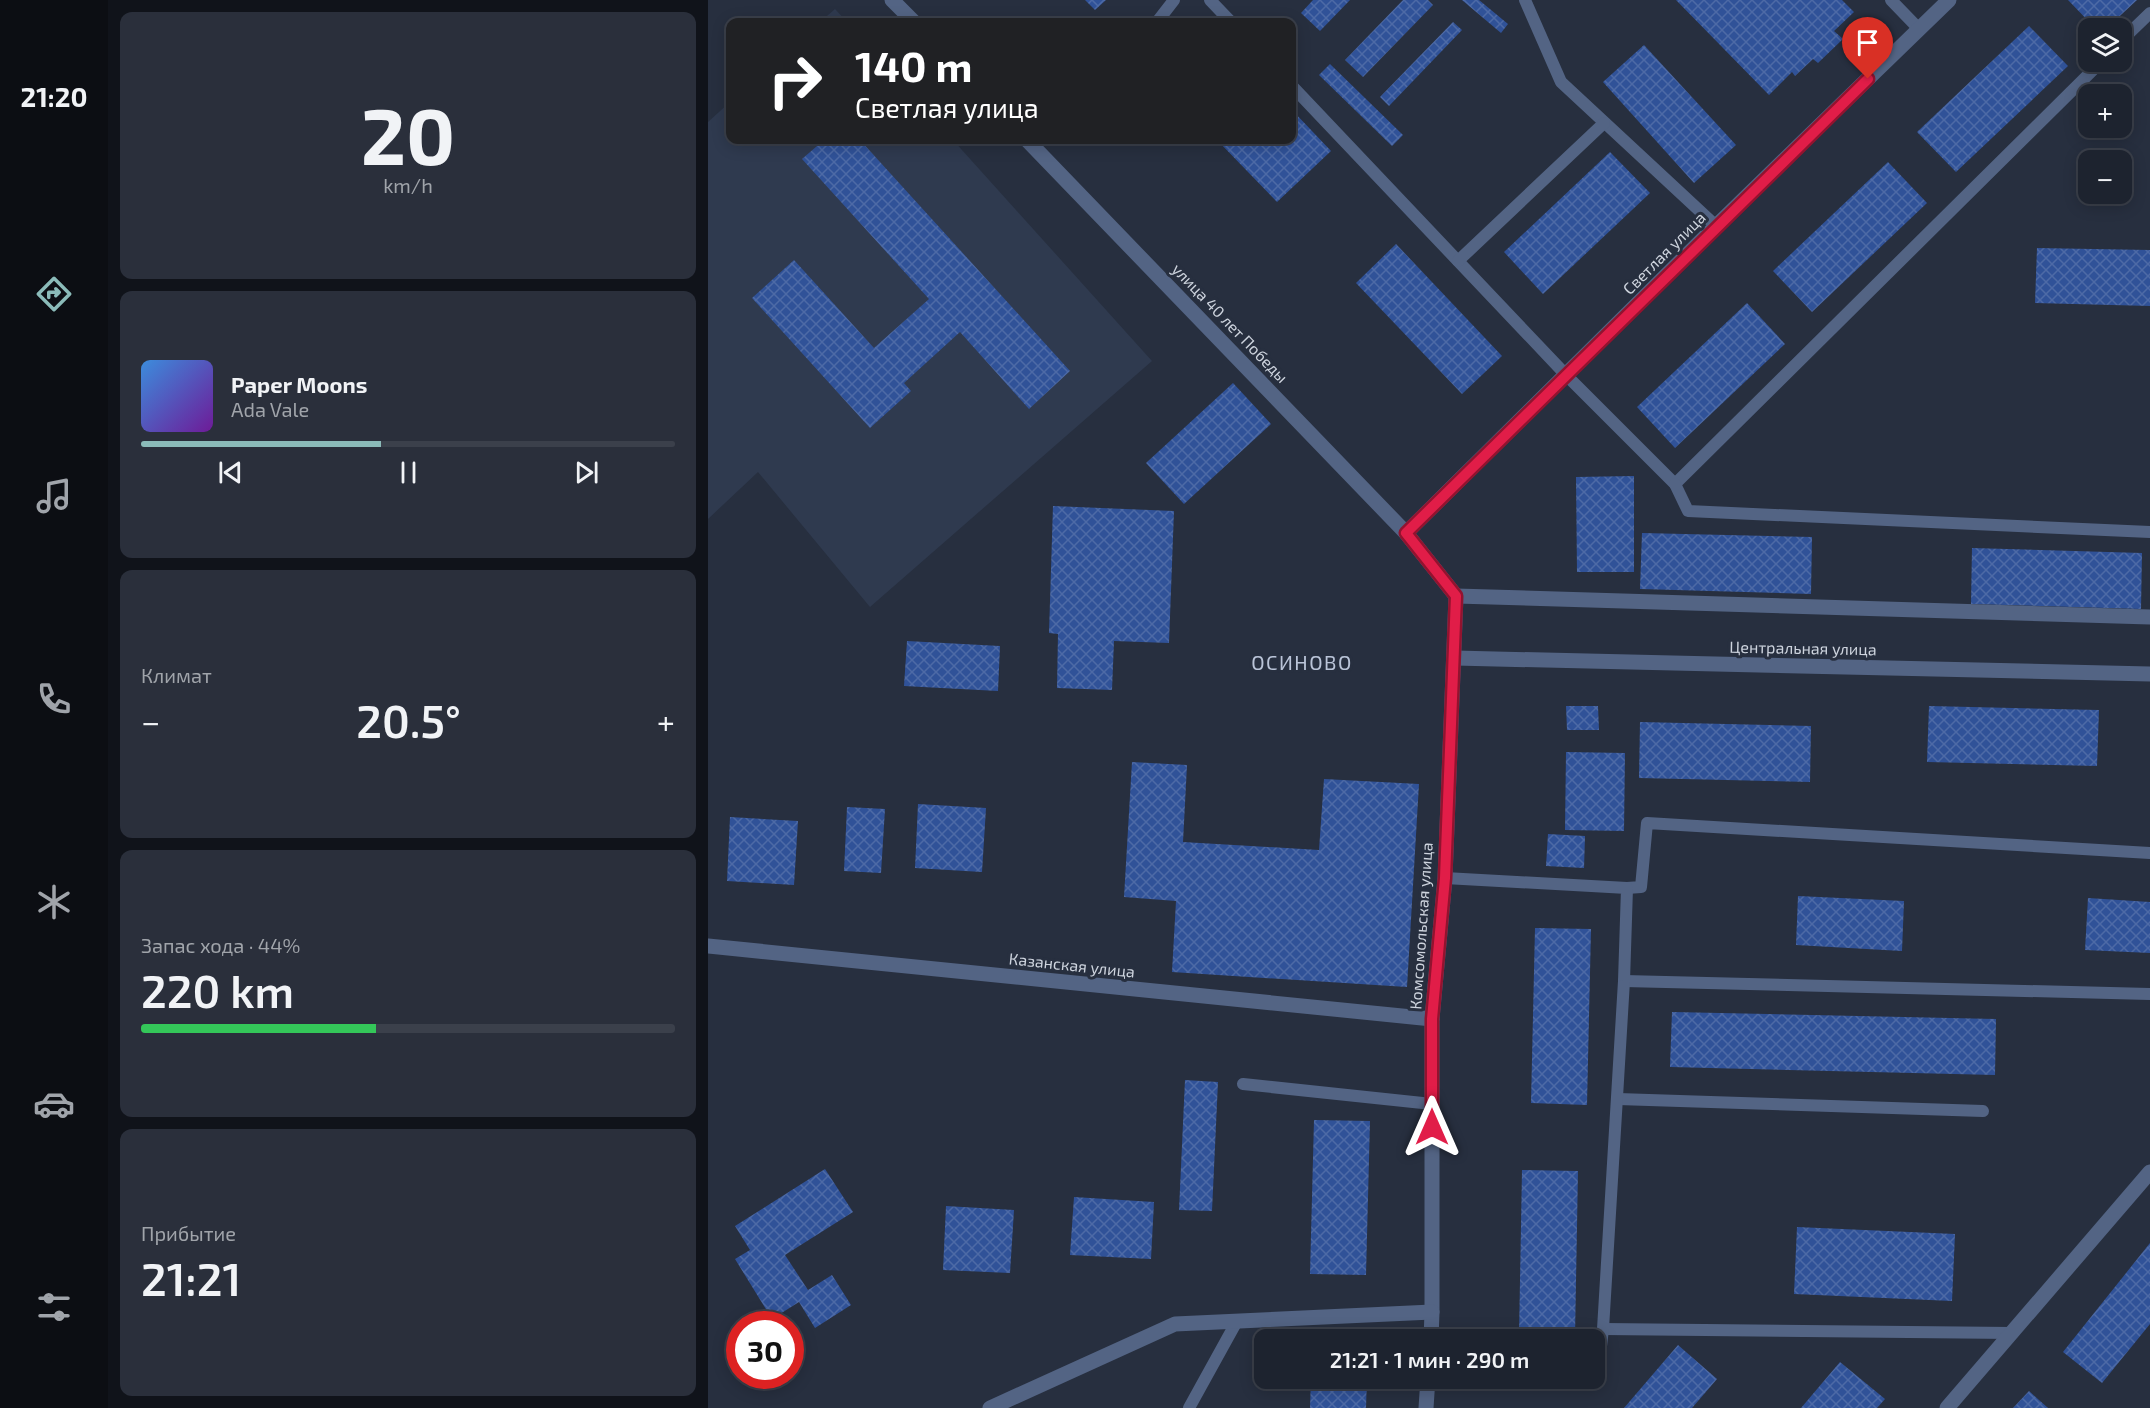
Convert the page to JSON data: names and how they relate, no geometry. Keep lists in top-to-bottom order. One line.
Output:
{"streets":{"street":["Светлая улица","улица 40 лет Победы","Центральная улица","Комсомольская улица","Казанская улица"]},"crossings":[["Светлая улица","улица 40 лет Победы"],["Центральная улица","Комсомольская улица"],["Комсомольская улица","Казанская улица"]],"districts":["ОСИНОВО"],"page":{"tabs":"21:20","tile":[["20","km/h"],"Климат",["Запас хода · 44%","220 km"],["Прибытие","21:21"]],"map_buttons":["+","−"],"turn":["140 m","Светлая улица"],"song":["Paper Moons","Ada Vale"],"heat":["−","20.5°","+"],"limit":"30","trip":"21:21 · 1 мин · 290 m"}}
